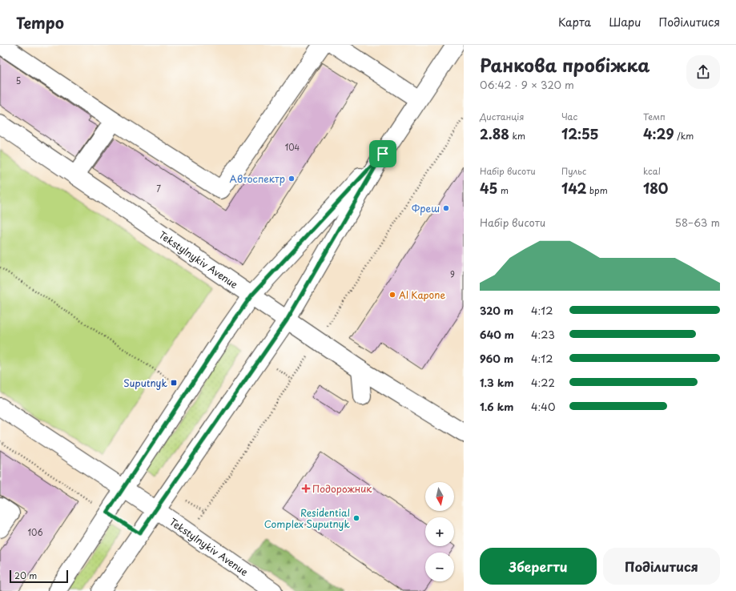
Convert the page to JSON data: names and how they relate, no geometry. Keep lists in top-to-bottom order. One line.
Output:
{"streets":{"street":["Tekstylnykiv Avenue"]},"places":{"other":["Автоспектр","Фреш","Al Kapone","Residential Complex Suputnyk"],"transit":["Suputnyk"],"health":["Подорожник"]},"house_numbers":["5","104","7","9","106"],"scale_bar":"20 m","north":"bottom","page":{"header":"Tempo","nav":["Карта","Шари","Поділитися"],"heading":["Ранкова пробіжка","06:42 · 9 × 320 m"],"stats":[["Дистанція","2.88 km"],["Час","12:55"],["Темп","4:29 /km"],["Набір висоти","45 m"],["Пульс","142 bpm"],["kcal","180"]],"chart":["Набір висоти","58–63 m"],"list":[{"name":"320 m","note":"4:12"},{"name":"640 m","note":"4:23"},{"name":"960 m","note":"4:12"},{"name":"1.3 km","note":"4:22"},{"name":"1.6 km","note":"4:40"}],"map_buttons":["+","−"],"buttons":["Зберегти","Поділитися"],"scale":"20 m"}}
